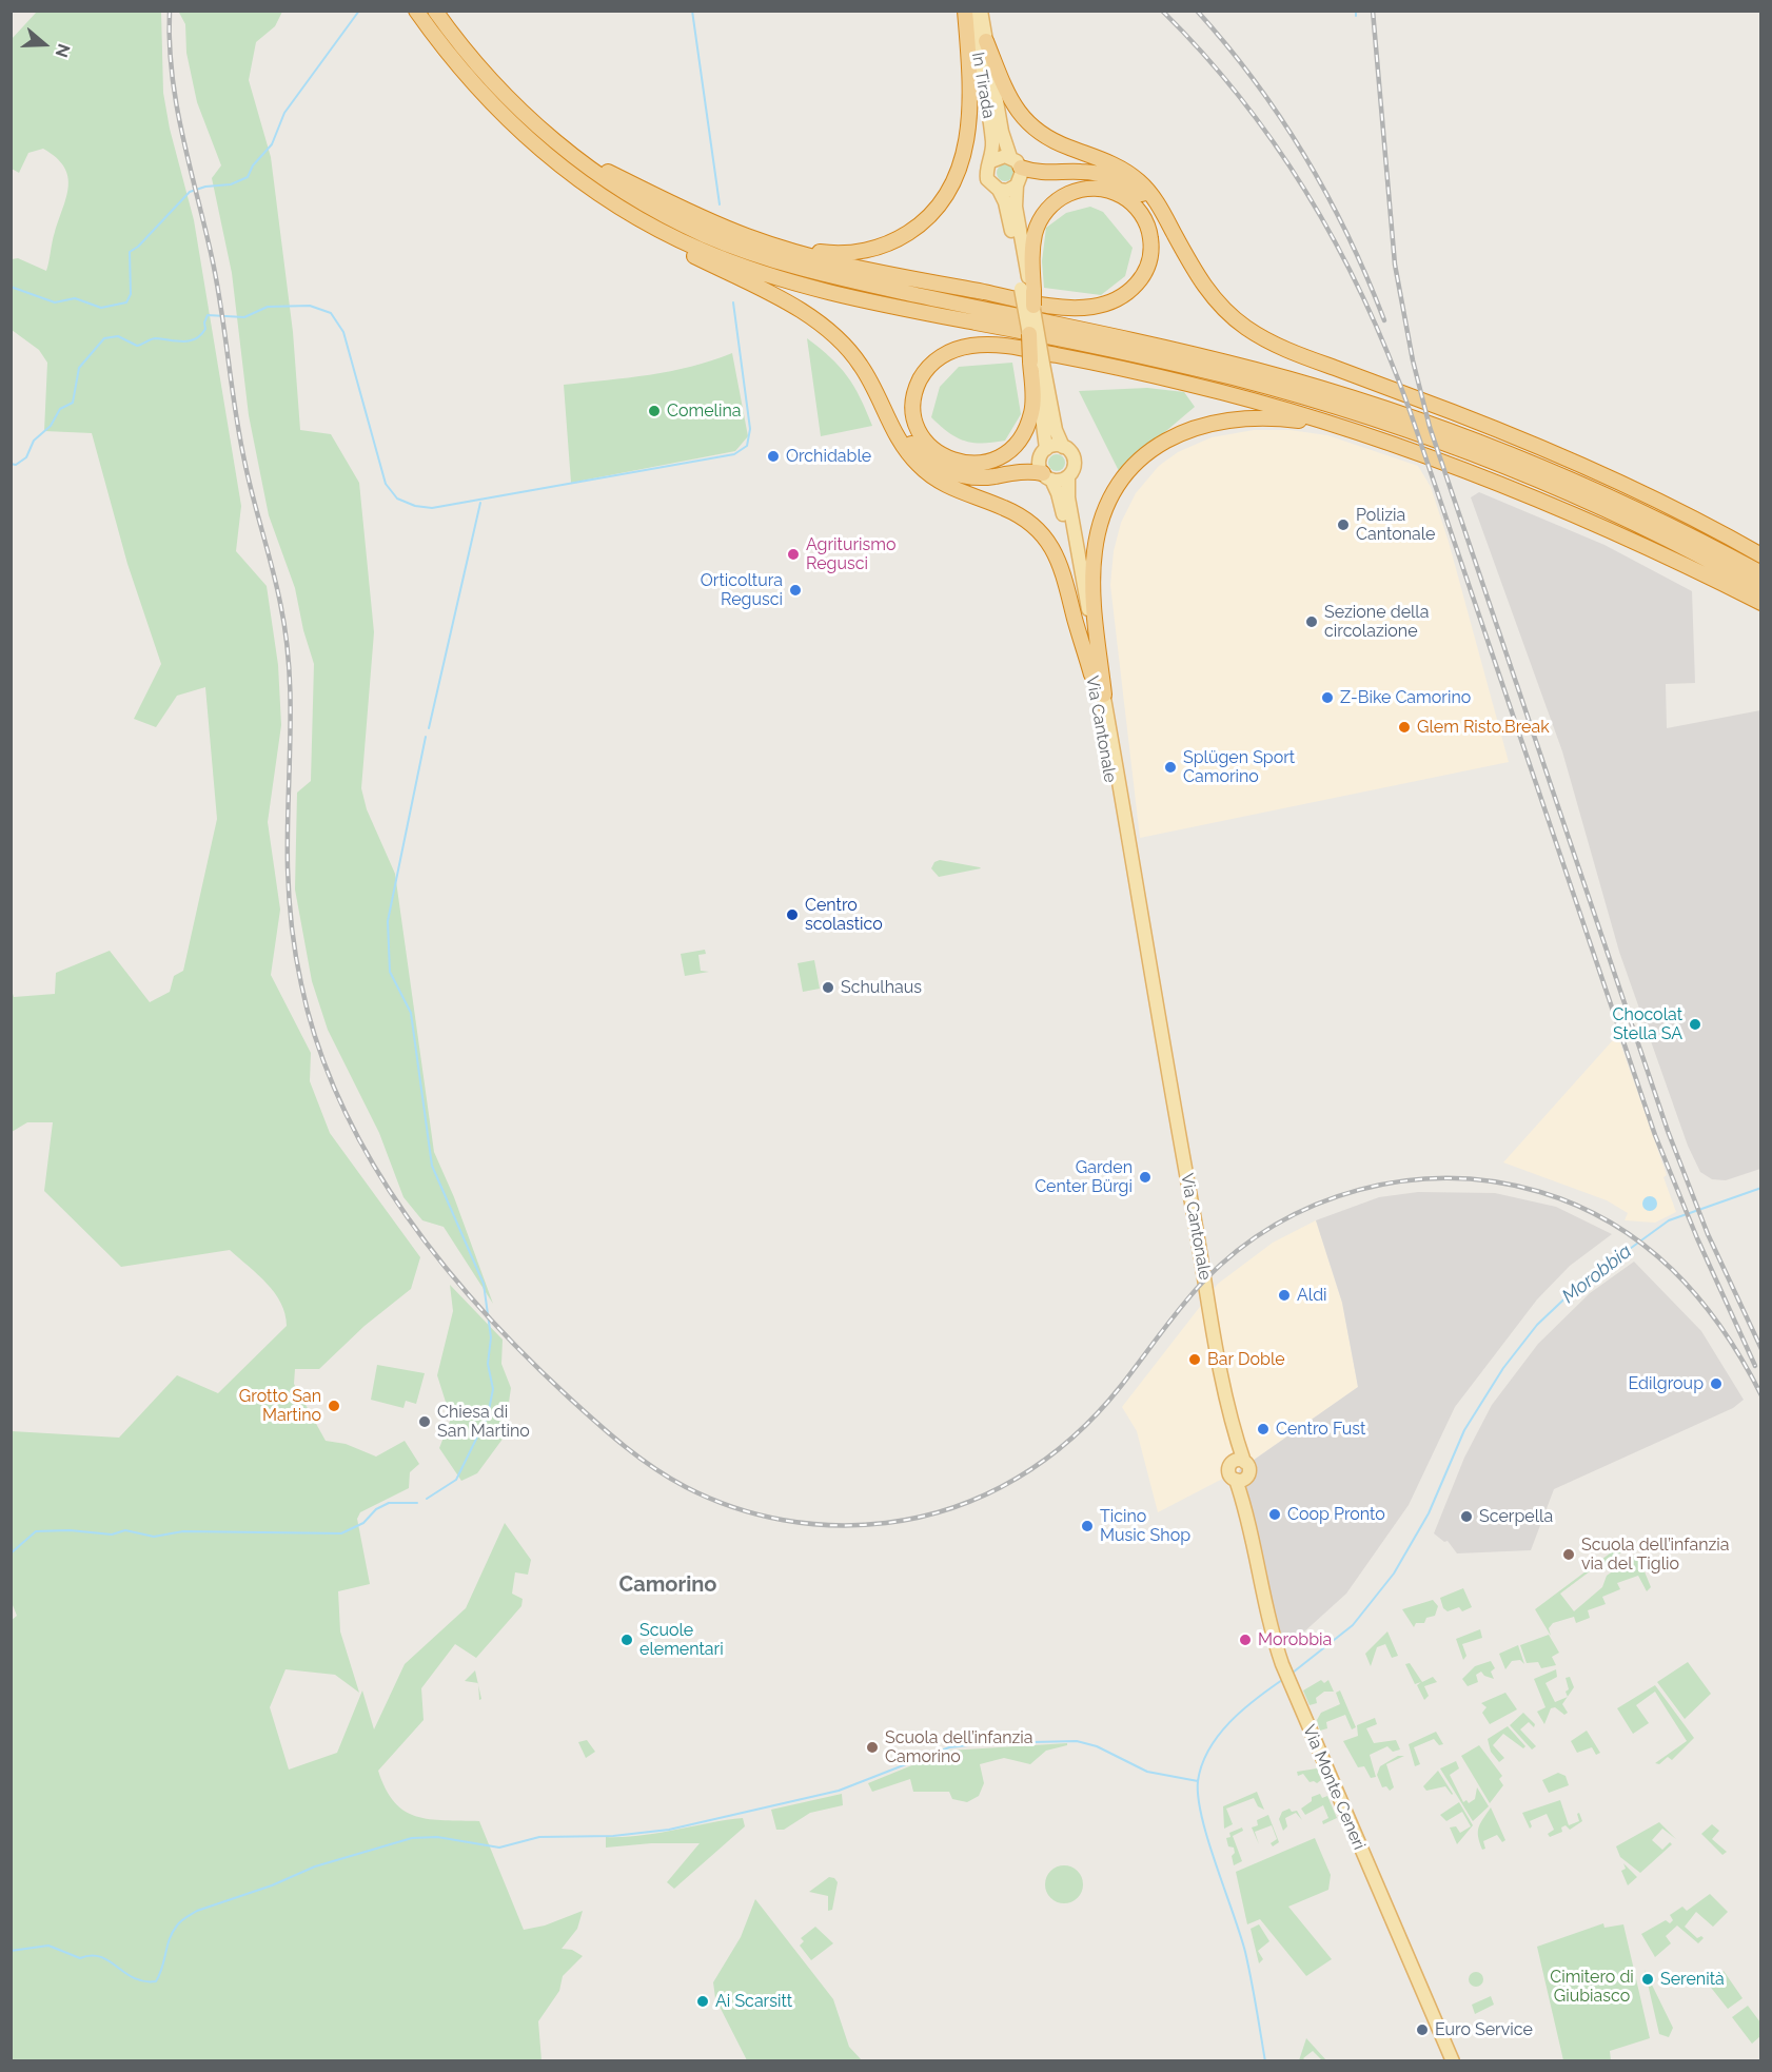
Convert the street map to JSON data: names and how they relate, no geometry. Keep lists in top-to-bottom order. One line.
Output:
{"streets":{"main road":["In Tirada","Via Cantonale","Via Monte Ceneri"]},"crossings":[["Via Cantonale","Via Monte Ceneri"]],"districts":["Camorino"],"water":["Morobbia"],"parks":["Cimitero di Giubiasco"],"places":["Comelina","Orchidable","Polizia Cantonale","Agriturismo Regusci","Orticoltura Regusci","Sezione della circolazione","Z-Bike Camorino","Glem Risto.Break","Splügen Sport Camorino","Centro scolastico","Schulhaus","Chocolat Stella SA","Garden Center Bürgi","Aldi","Bar Doble","Edilgroup","Grotto San Martino","Chiesa di San Martino","Centro Fust","Coop Pronto","Scerpella","Ticino Music Shop","Scuola dell’infanzia via del Tiglio","Scuole elementari","Morobbia","Scuola dell’infanzia Camorino","Serenità","Ai Scarsitt","Euro Service"],"north":"right"}
